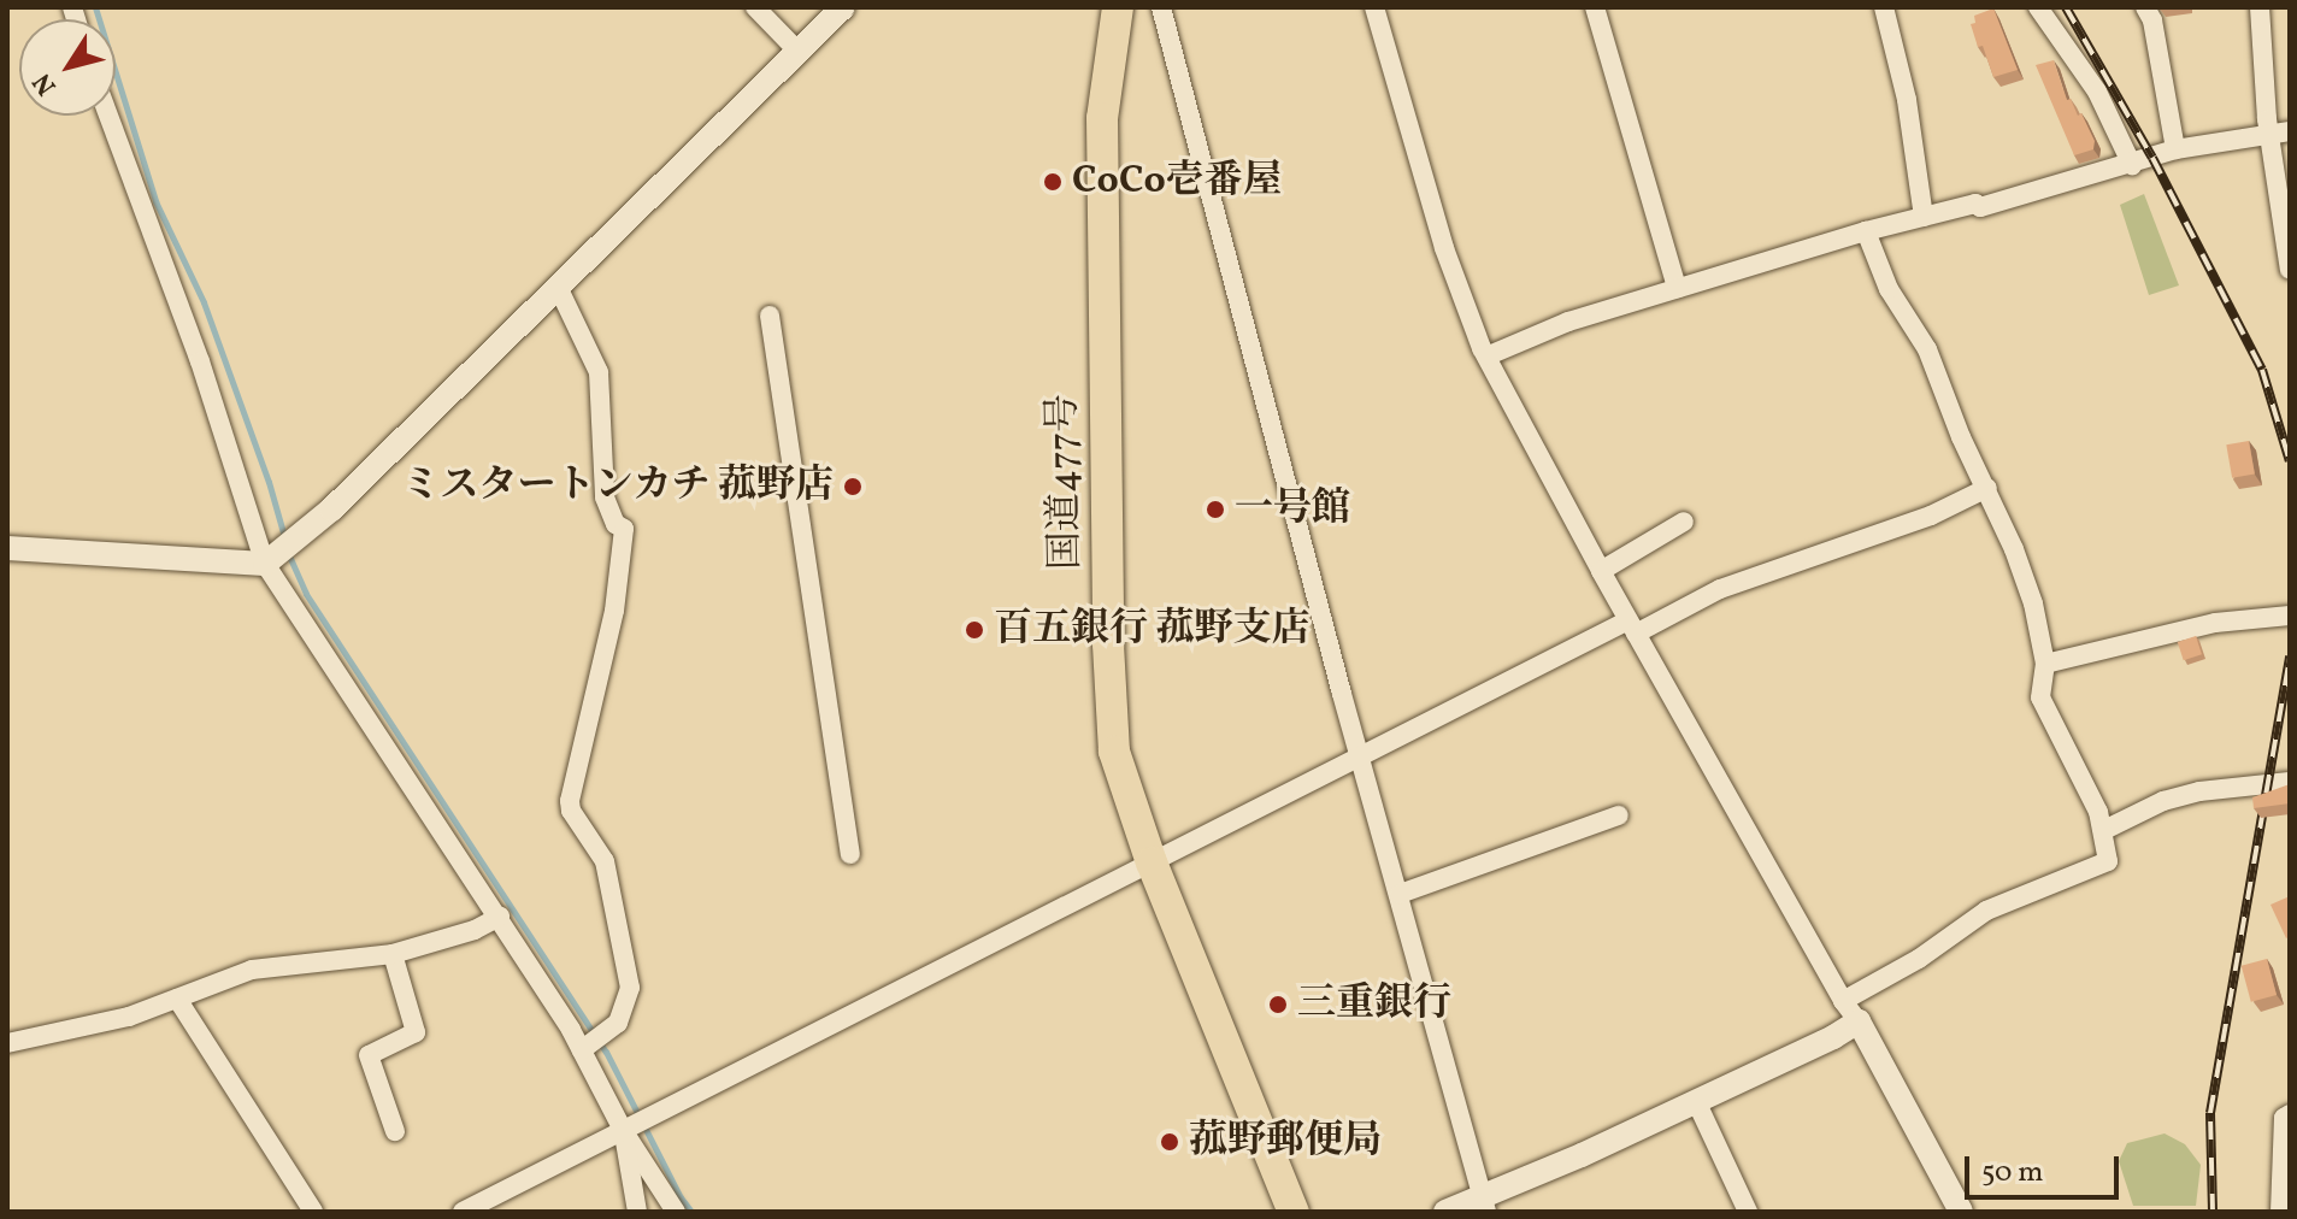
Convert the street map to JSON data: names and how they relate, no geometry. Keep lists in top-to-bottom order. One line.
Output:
{"streets":{"highway":["国道477号"]},"places":["CoCo壱番屋","ミスタートンカチ 菰野店","一号館","百五銀行 菰野支店","三重銀行","菰野郵便局"],"scale_bar":"50 m","north":"bottom left"}
